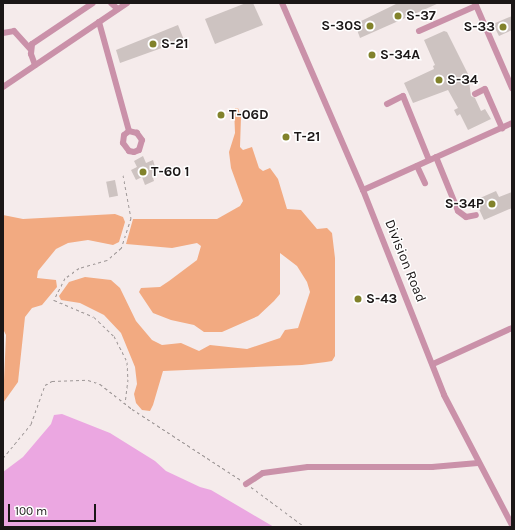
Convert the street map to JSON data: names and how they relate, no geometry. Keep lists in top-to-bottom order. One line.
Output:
{"streets":{"street":["Division Road"]},"places":["S-37","S-30S","S-33","S-21","S-34A","S-34","T-06D","T-21","T-60 1","S-34P","S-43"],"scale_bar":"100 m"}
